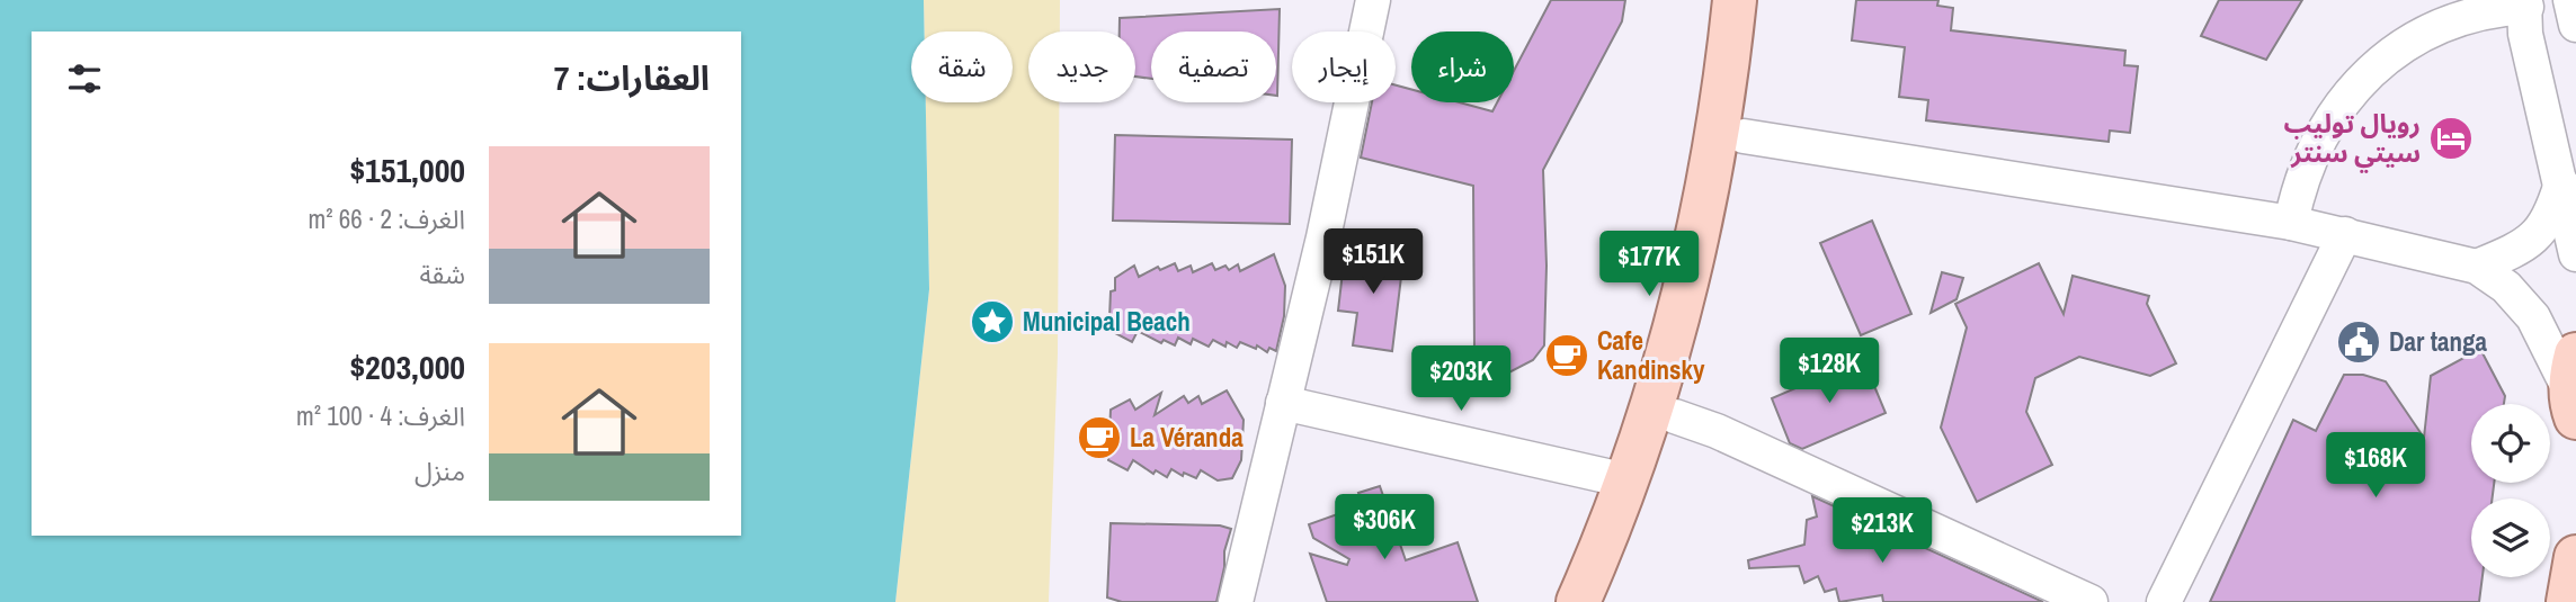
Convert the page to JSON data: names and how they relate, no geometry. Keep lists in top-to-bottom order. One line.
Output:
{"places":{"hotel":["رويال توليب سيتي سنتر"],"place":["Municipal Beach"],"public building":["Dar tanga"],"cafe":["Cafe Kandinsky","La Véranda"]},"page":{"chip":["شراء","إيجار","تصفية","جديد","شقة"],"heading":"العقارات: 7","list":[{"name":"$151,000","note":"الغرف: 2 · 66 m² · شقة"},{"name":"$203,000","note":"الغرف: 4 · 100 m² · منزل"}],"price":["$151K","$177K","$128K","$203K","$168K","$306K","$213K"]}}
